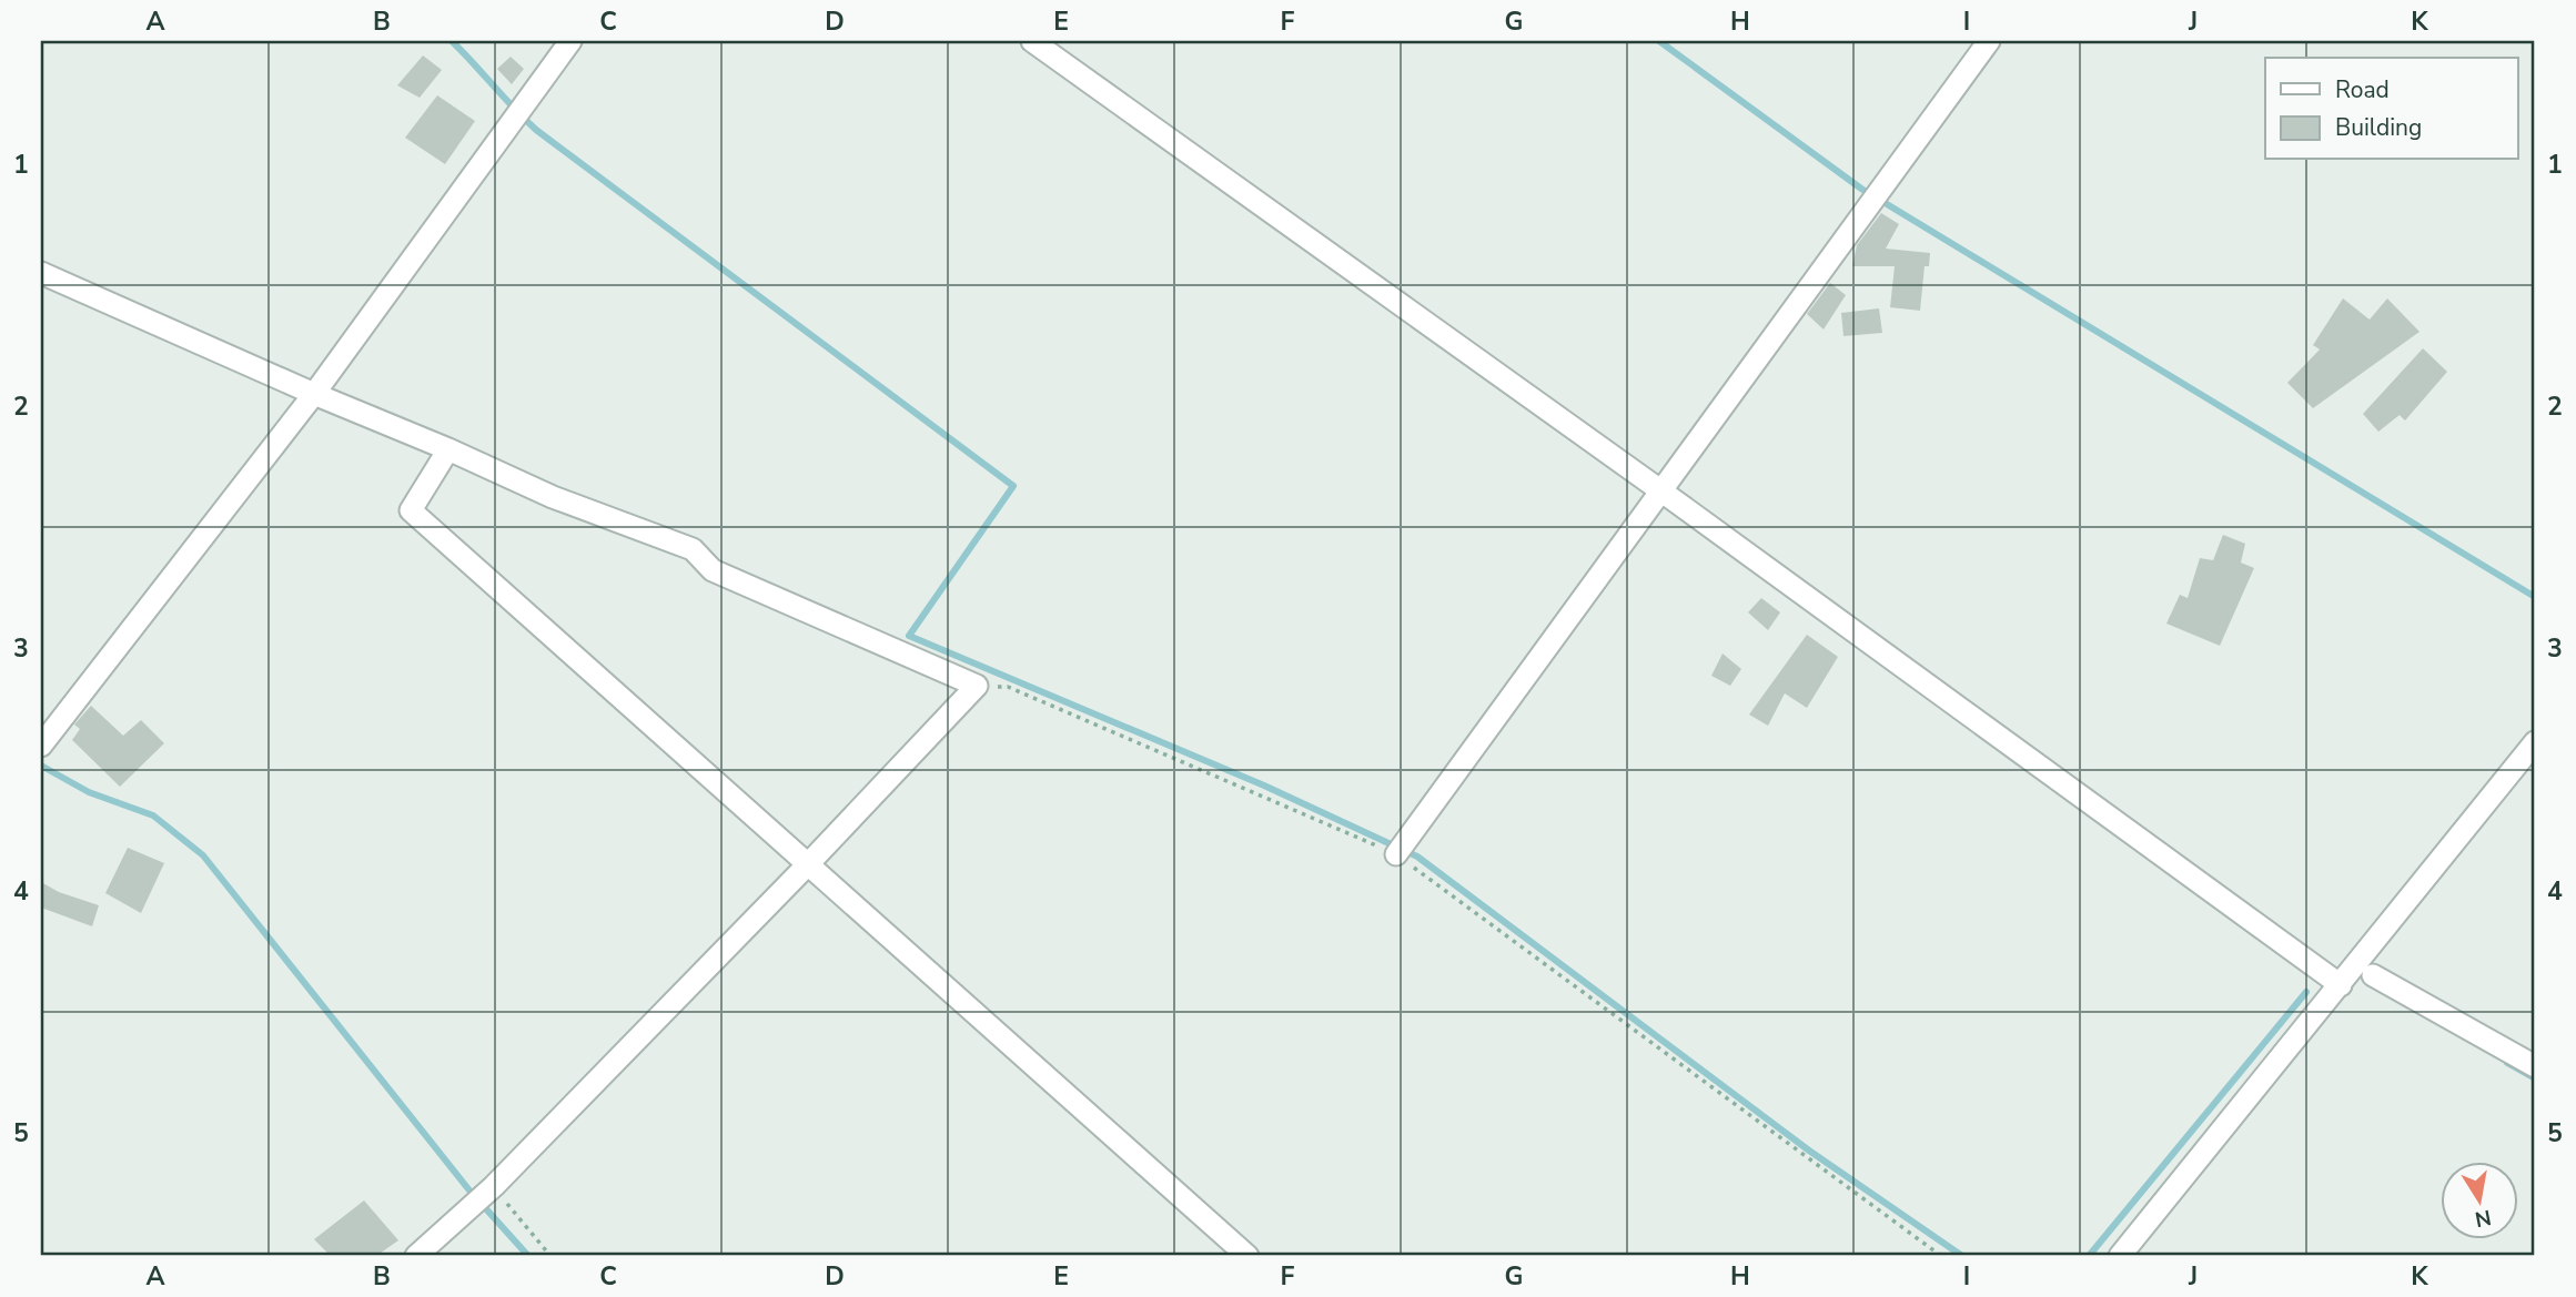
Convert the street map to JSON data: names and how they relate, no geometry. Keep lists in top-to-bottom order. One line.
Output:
{"legend":["Road","Building"],"north":"bottom","grid":{"columns":["A","B","C","D","E","F","G","H","I","J","K"],"rows":["1","2","3","4","5"]}}
